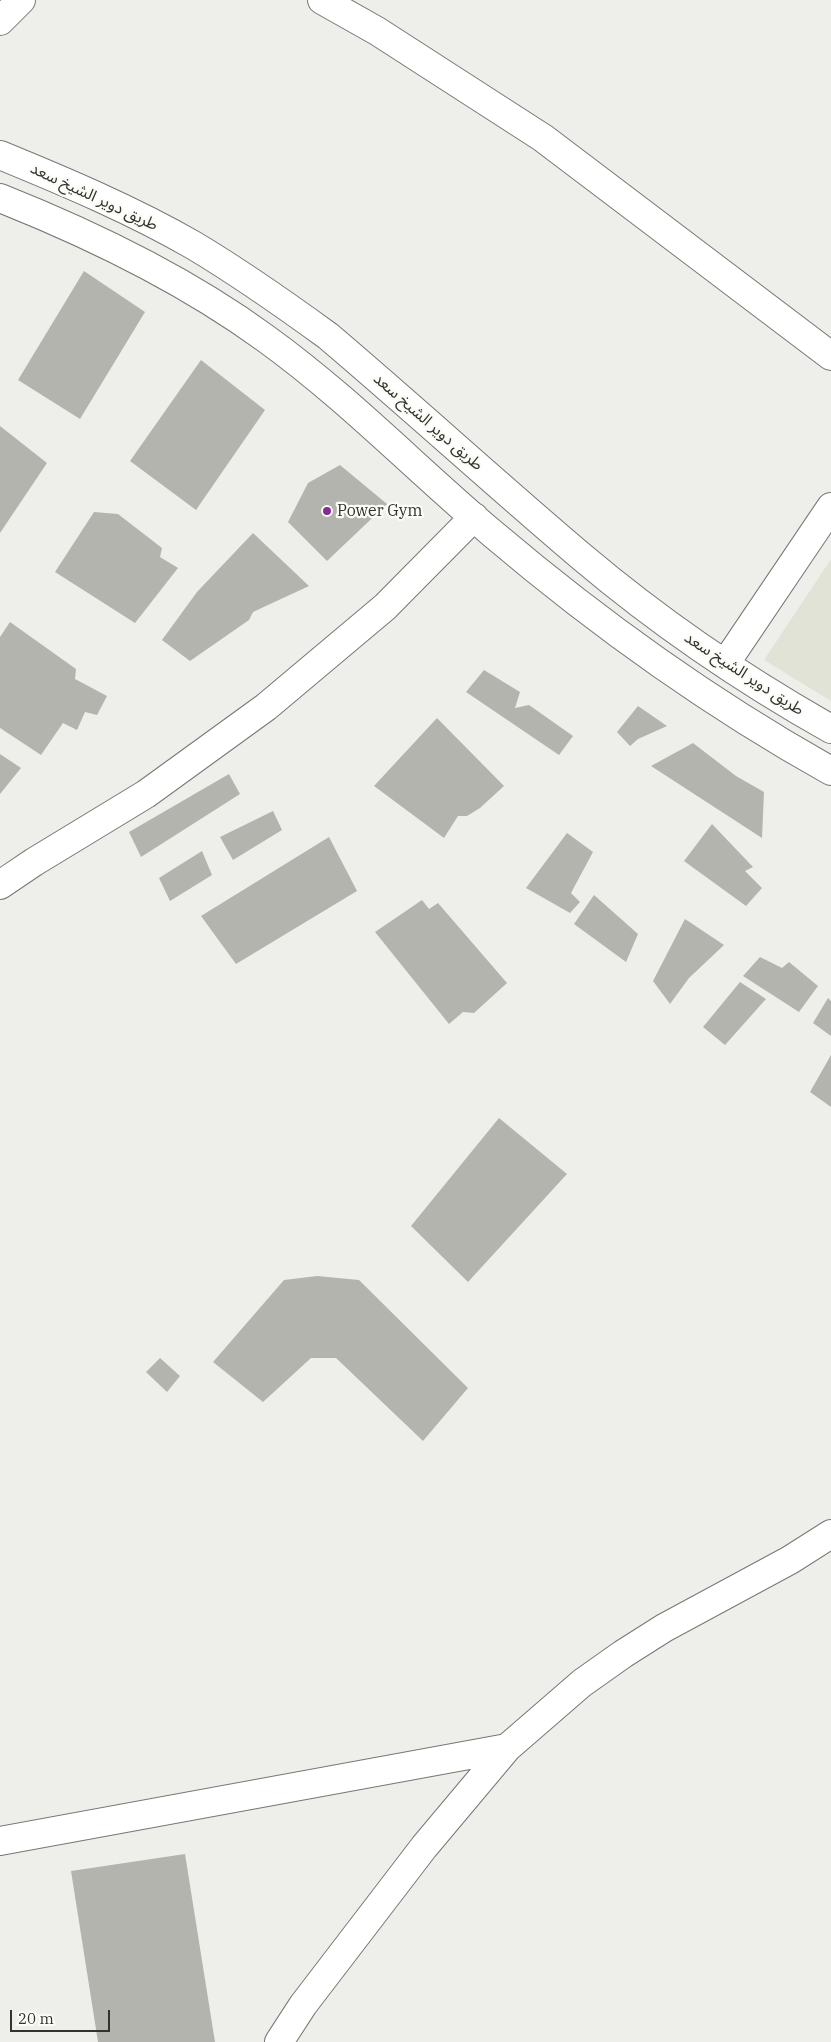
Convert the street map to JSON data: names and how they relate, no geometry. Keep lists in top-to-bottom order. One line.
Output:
{"streets":{"street":["طريق دوير الشيخ سعد"]},"places":["Power Gym"],"scale_bar":"20 m"}
